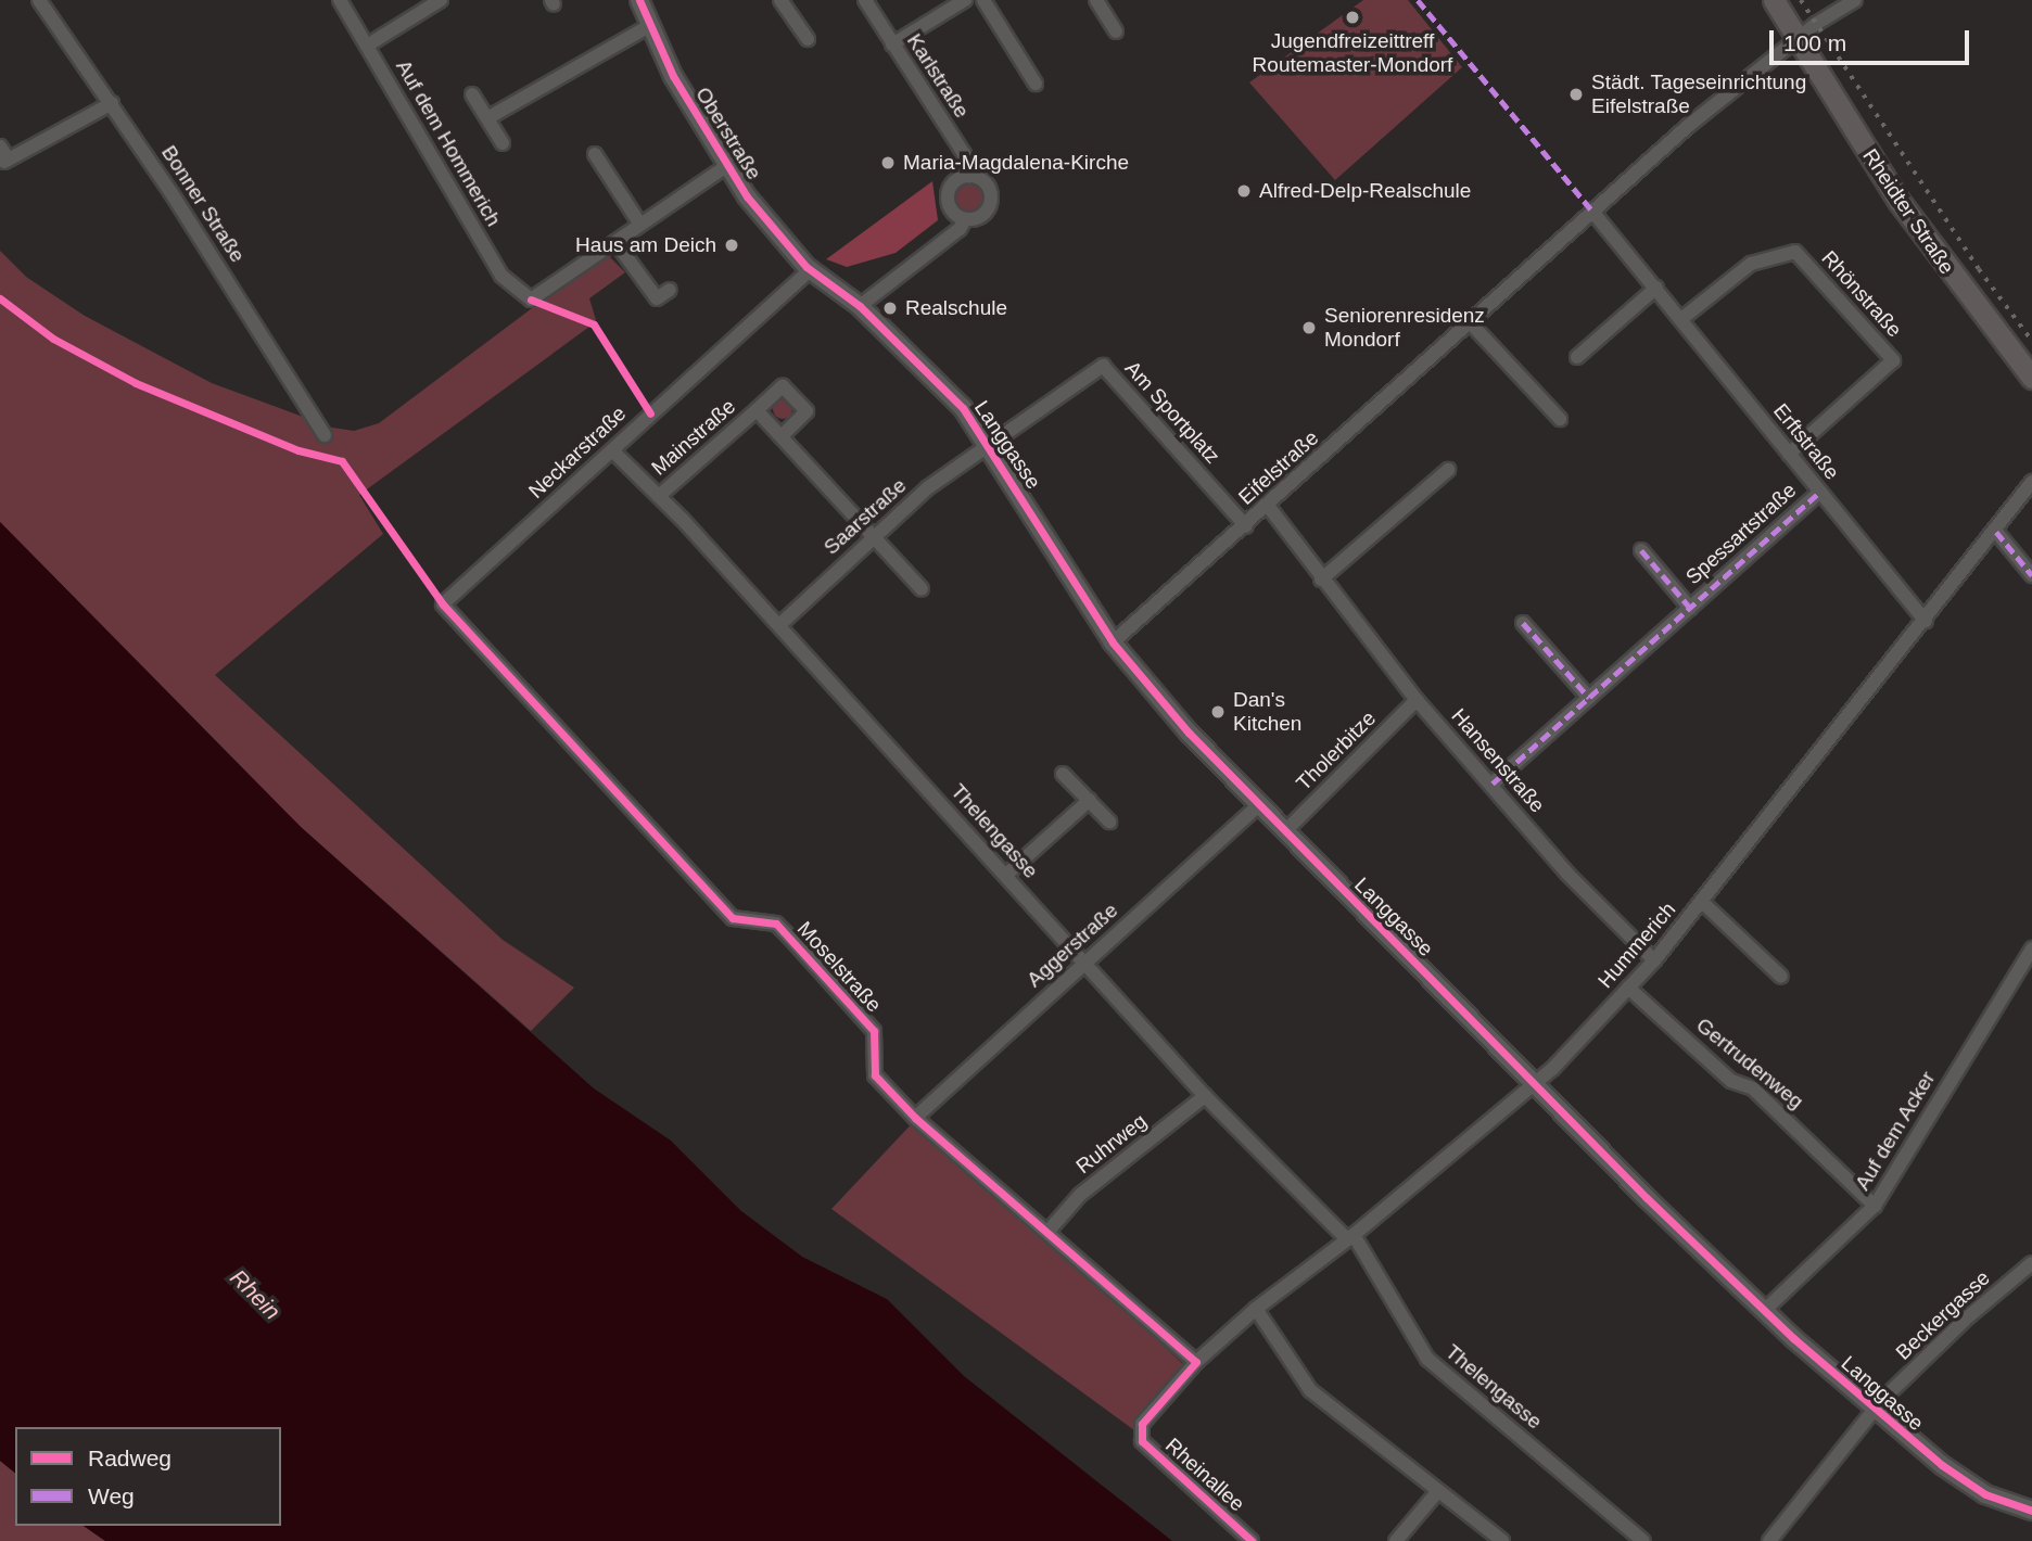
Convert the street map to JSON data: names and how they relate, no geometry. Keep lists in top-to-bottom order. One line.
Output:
{"streets":{"main road":["Rheidter Straße"],"street":["Karlstraße","Oberstraße","Auf dem Hommerich","Bonner Straße","Rhönstraße","Am Sportplatz","Mainstraße","Erftstraße","Langgasse","Neckarstraße","Eifelstraße","Saarstraße","Spessartstraße","Tholerbitze","Hansenstraße","Thelengasse","Aggerstraße","Hummerich","Moselstraße","Gertrudenweg","Auf dem Acker","Ruhrweg","Beckergasse","Rheinallee"]},"crossings":[["Karlstraße","Langgasse"],["Oberstraße","Langgasse"],["Oberstraße","Neckarstraße"],["Rheidter Straße","Eifelstraße"],["Rhönstraße","Erftstraße"],["Am Sportplatz","Langgasse"],["Am Sportplatz","Eifelstraße"],["Am Sportplatz","Saarstraße"],["Mainstraße","Saarstraße"],["Mainstraße","Thelengasse"],["Erftstraße","Eifelstraße"],["Erftstraße","Spessartstraße"],["Erftstraße","Hummerich"],["Langgasse","Neckarstraße"],["Langgasse","Eifelstraße"],["Langgasse","Saarstraße"],["Langgasse","Tholerbitze"],["Langgasse","Aggerstraße"],["Langgasse","Hummerich"],["Langgasse","Auf dem Acker"],["Langgasse","Beckergasse"],["Neckarstraße","Thelengasse"],["Neckarstraße","Moselstraße"],["Eifelstraße","Hansenstraße"],["Saarstraße","Thelengasse"],["Spessartstraße","Hansenstraße"],["Tholerbitze","Hansenstraße"],["Hansenstraße","Hummerich"],["Thelengasse","Aggerstraße"],["Thelengasse","Hummerich"],["Thelengasse","Ruhrweg"],["Aggerstraße","Moselstraße"],["Hummerich","Moselstraße"],["Hummerich","Gertrudenweg"],["Hummerich","Rheinallee"],["Moselstraße","Ruhrweg"],["Moselstraße","Rheinallee"],["Gertrudenweg","Auf dem Acker"]],"water":["Rhein"],"places":["Jugendfreizeittreff Routemaster-Mondorf","Städt. Tageseinrichtung Eifelstraße","Maria-Magdalena-Kirche","Alfred-Delp-Realschule","Haus am Deich","Realschule","Seniorenresidenz Mondorf","Dan's Kitchen"],"legend":["Radweg","Weg"],"scale_bar":"100 m"}
